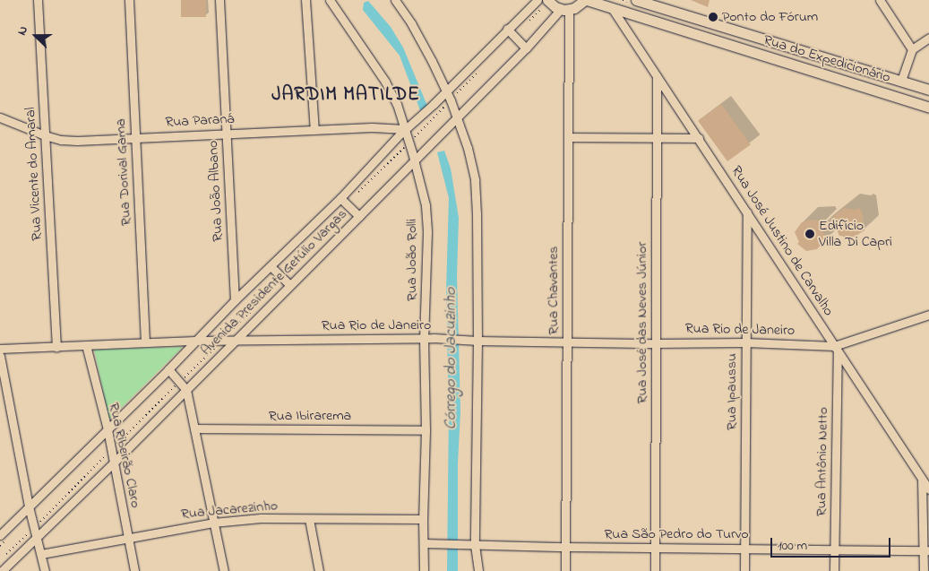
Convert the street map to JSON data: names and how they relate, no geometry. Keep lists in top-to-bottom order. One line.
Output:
{"streets":{"main road":["Rua do Expedicionário"],"street":["Rua Paraná","Rua Dorival Gama","Rua Vicente do Amaral","Rua João Albano","Rua José Justino de Carvalho","Rua João Rolli","Avenida Presidente Getúlio Vargas","Rua Chavantes","Rua José das Neves Júnior","Rua Rio de Janeiro","Rua Ipaussu","Rua Ibirarema","Rua Ribeirão Claro","Rua Antônio Netto","Rua Jacarezinho","Rua São Pedro do Turvo"]},"crossings":[["Rua do Expedicionário","Rua José Justino de Carvalho"],["Rua Paraná","Rua Dorival Gama"],["Rua Paraná","Rua Vicente do Amaral"],["Rua Paraná","Rua João Albano"],["Rua Paraná","Rua João Rolli"],["Rua Paraná","Avenida Presidente Getúlio Vargas"],["Rua Dorival Gama","Rua Rio de Janeiro"],["Rua Vicente do Amaral","Rua Rio de Janeiro"],["Rua João Albano","Avenida Presidente Getúlio Vargas"],["Rua José Justino de Carvalho","Rua José das Neves Júnior"],["Rua José Justino de Carvalho","Rua Rio de Janeiro"],["Rua José Justino de Carvalho","Rua Ipaussu"],["Rua José Justino de Carvalho","Rua Antônio Netto"],["Rua João Rolli","Avenida Presidente Getúlio Vargas"],["Rua João Rolli","Rua Rio de Janeiro"],["Rua João Rolli","Rua Ibirarema"],["Rua João Rolli","Rua Jacarezinho"],["Rua João Rolli","Rua São Pedro do Turvo"],["Avenida Presidente Getúlio Vargas","Rua Chavantes"],["Avenida Presidente Getúlio Vargas","Rua Rio de Janeiro"],["Avenida Presidente Getúlio Vargas","Rua Ribeirão Claro"],["Rua Chavantes","Rua Rio de Janeiro"],["Rua Chavantes","Rua São Pedro do Turvo"],["Rua José das Neves Júnior","Rua Rio de Janeiro"],["Rua José das Neves Júnior","Rua São Pedro do Turvo"],["Rua Rio de Janeiro","Rua Ipaussu"],["Rua Rio de Janeiro","Rua Ribeirão Claro"],["Rua Rio de Janeiro","Rua Antônio Netto"],["Rua Ipaussu","Rua São Pedro do Turvo"],["Rua Ribeirão Claro","Rua Jacarezinho"],["Rua Antônio Netto","Rua São Pedro do Turvo"]],"districts":["JARDIM MATILDE"],"water":["Córrego do Jacuzinho"],"places":["Ponto do Fórum","Edifício Villa Di Capri"],"scale_bar":"100 m","north":"left"}
